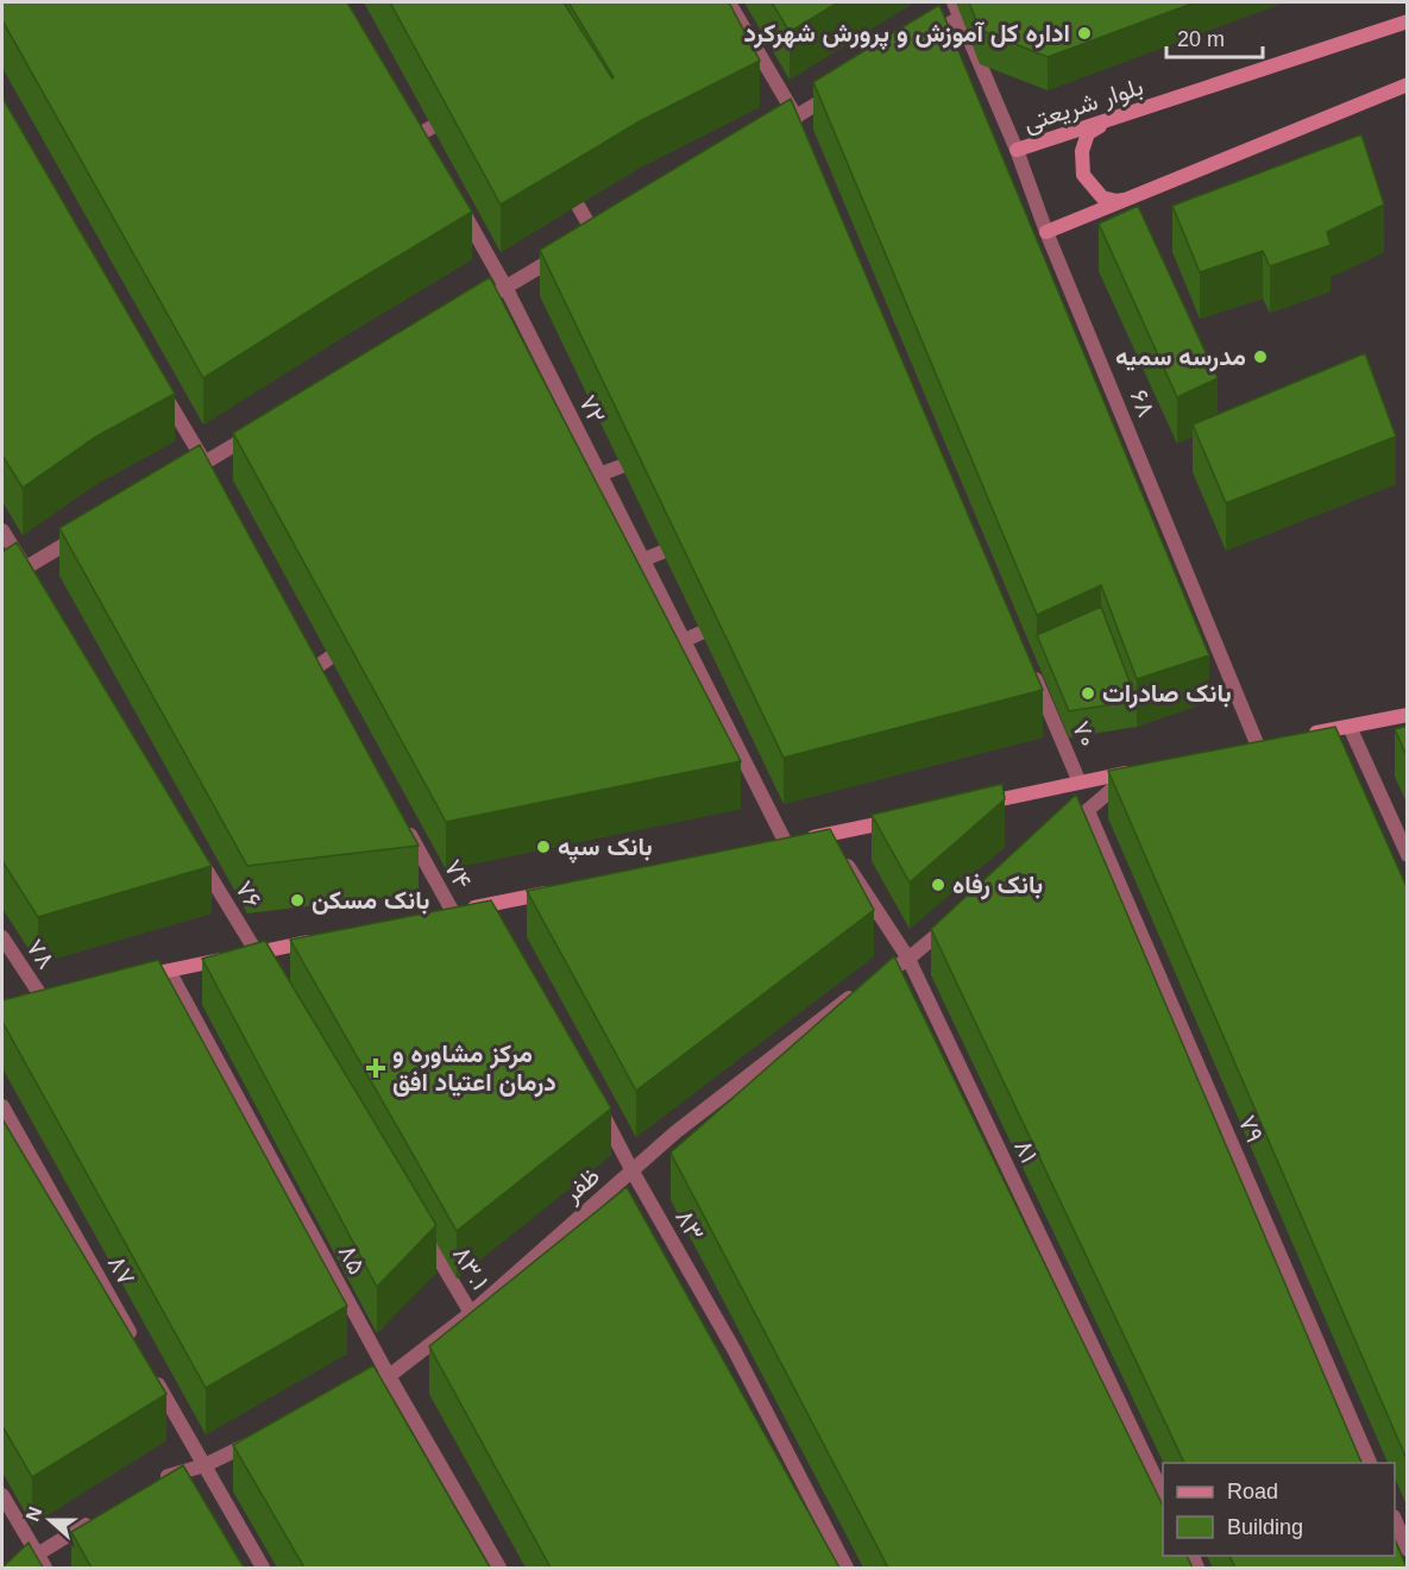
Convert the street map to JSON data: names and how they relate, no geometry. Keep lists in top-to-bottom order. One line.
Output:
{"streets":{"main road":["بلوار شریعتی"],"street":["۶۸","۷۲","۷۰","۷۴","۷۶","۷۸","۷۹","۸۱","ظفر","۸۳","۸۵","۸۳.۱","۸۷"]},"crossings":[["بلوار شریعتی","۶۸"],["۸۱","ظفر"],["ظفر","۸۳"],["ظفر","۸۵"],["ظفر","۸۳.۱"]],"places":{"other":["اداره کل آموزش و پرورش شهرکرد","مدرسه سمیه","بانک صادرات","بانک سپه","بانک رفاه","بانک مسکن"],"health":["مرکز مشاوره و درمان اعتیاد افق"]},"legend":["Road","Building"],"scale_bar":"20 m","north":"left"}
